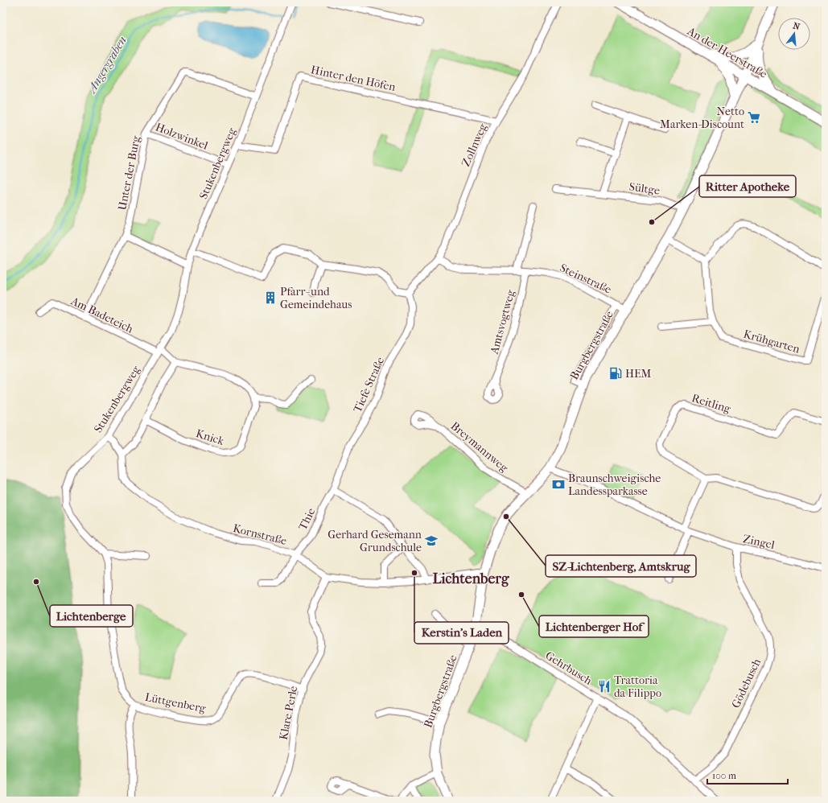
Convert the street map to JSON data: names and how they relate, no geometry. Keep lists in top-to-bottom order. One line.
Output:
{"streets":{"street":["An der Heerstraße","Hinter den Höfen","Holzwinkel","Zollnweg","Stukenbergweg","Unter der Burg","Sültge","Steinstraße","Am Badeteich","Amtsvogtweg","Krühgarten","Burgbergstraße","Tiefe Straße","Reitling","Knick","Breymannweg","Thie","Kornstraße","Zingel","Gehrbusch","Gödebusch","Lüttgenberg","Klare Perle"]},"crossings":[["An der Heerstraße","Burgbergstraße"],["Hinter den Höfen","Zollnweg"],["Hinter den Höfen","Stukenbergweg"],["Holzwinkel","Stukenbergweg"],["Holzwinkel","Unter der Burg"],["Zollnweg","Steinstraße"],["Zollnweg","Tiefe Straße"],["Stukenbergweg","Unter der Burg"],["Stukenbergweg","Am Badeteich"],["Stukenbergweg","Kornstraße"],["Stukenbergweg","Lüttgenberg"],["Unter der Burg","Am Badeteich"],["Sültge","Burgbergstraße"],["Steinstraße","Amtsvogtweg"],["Steinstraße","Burgbergstraße"],["Burgbergstraße","Breymannweg"],["Burgbergstraße","Zingel"],["Burgbergstraße","Gehrbusch"],["Tiefe Straße","Thie"],["Thie","Kornstraße"],["Kornstraße","Klare Perle"],["Zingel","Gödebusch"],["Gehrbusch","Gödebusch"],["Lüttgenberg","Klare Perle"]],"districts":["Lichtenberg"],"water":["Angergraben"],"places":{"supermarket":["Netto Marken-Discount"],"other":["Ritter Apotheke","SZ-Lichtenberg, Amtskrug","Kerstin's Laden","Lichtenberge","Lichtenberger Hof"],"building":["Pfarr- und Gemeindehaus"],"fuel station":["HEM"],"bank":["Braunschweigische Landessparkasse"],"school or university":["Gerhard Gesemann Grundschule"],"restaurant":["Trattoria da Filippo"]},"scale_bar":"100 m","north":"top"}
